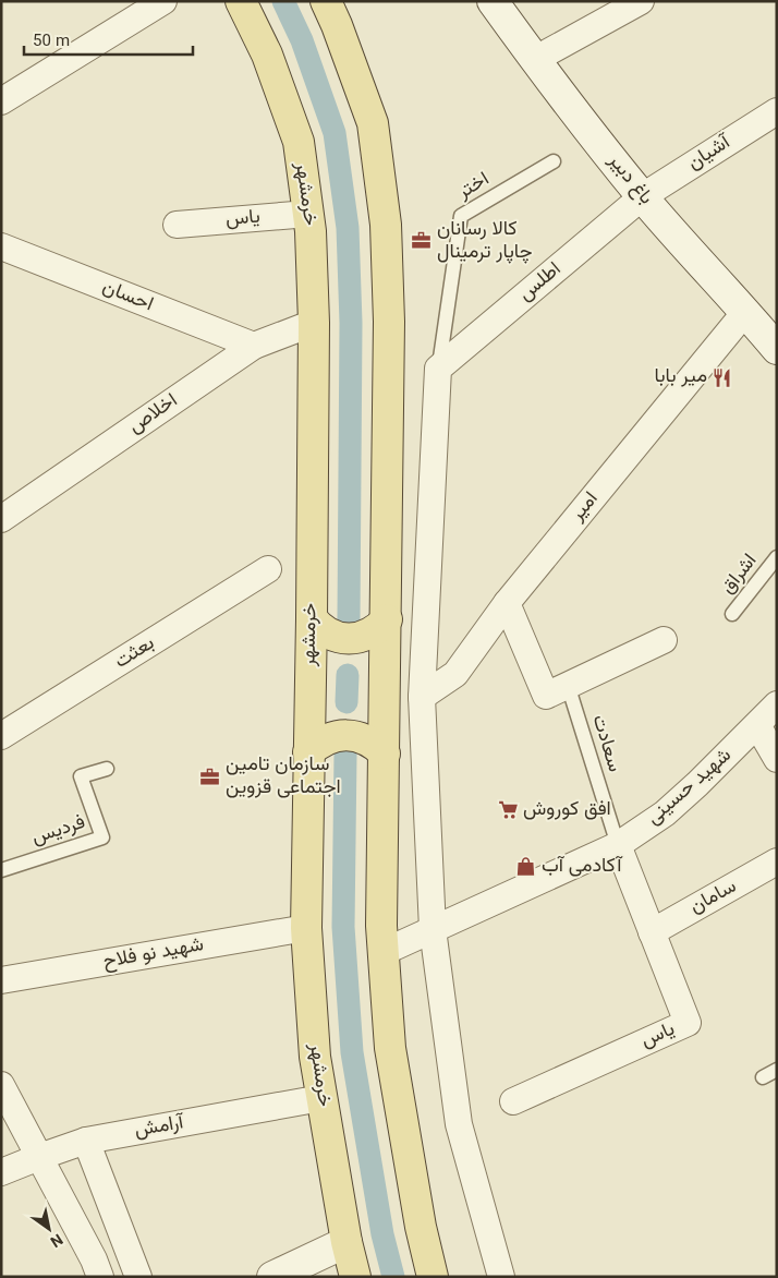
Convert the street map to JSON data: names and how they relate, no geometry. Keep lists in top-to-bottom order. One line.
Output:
{"streets":{"main road":["باغ دبیر","خرمشهر"],"street":["آشیان","یاس","اطلس","احسان","اخلاص","امیر","بعثت","شهید حسینی","سامان","شهید نو فلاح","آرامش"],"lane":["اختر","اشراق","سعادت","فردیس"]},"crossings":[["آشیان","باغ دبیر"],["آشیان","اطلس"],["باغ دبیر","اطلس"],["باغ دبیر","امیر"],["اختر","اطلس"],["خرمشهر","یاس"],["خرمشهر","اخلاص"],["خرمشهر","شهید نو فلاح"],["خرمشهر","آرامش"],["یاس","سعادت"],["یاس","شهید حسینی"],["یاس","سامان"],["احسان","اخلاص"],["سعادت","شهید حسینی"]],"places":{"office":["کالا رسانان چاپار ترمینال","سازمان تامین اجتماعی قزوین"],"restaurant":["میر بابا"],"supermarket":["افق کوروش"],"shop":["آکادمی آب"]},"scale_bar":"50 m","north":"bottom right"}
